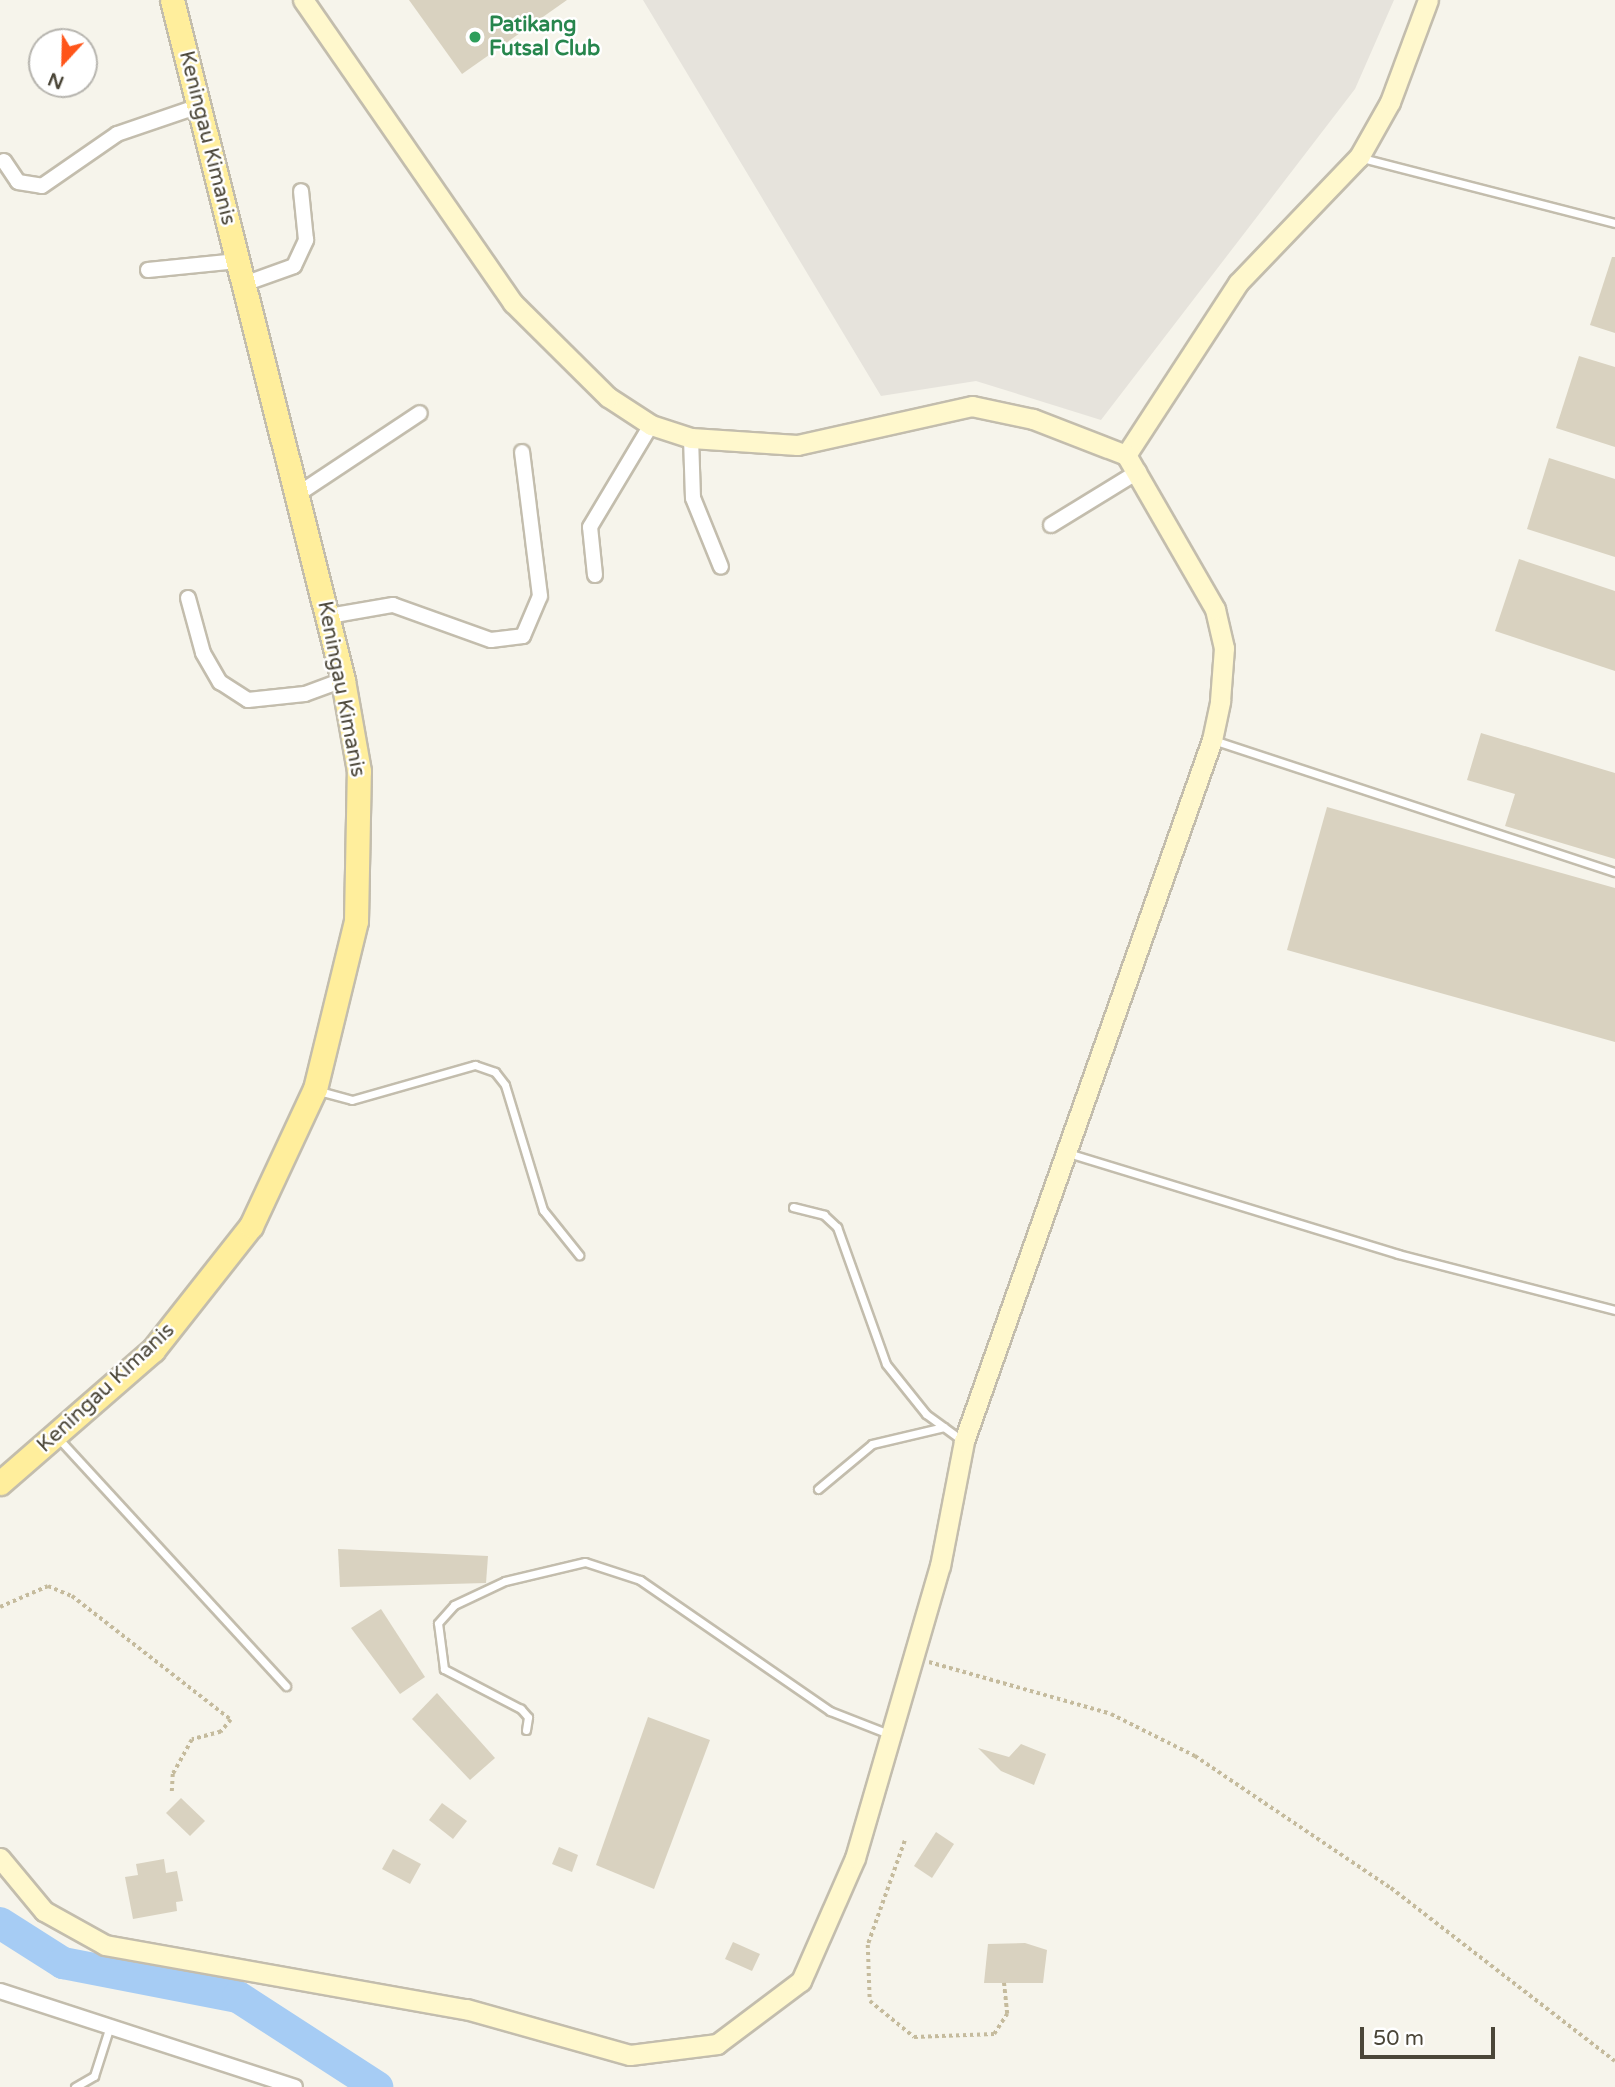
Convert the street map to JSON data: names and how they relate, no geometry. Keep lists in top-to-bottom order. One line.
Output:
{"streets":{"main road":["Keningau Kimanis"]},"places":["Patikang Futsal Club"],"scale_bar":"50 m","north":"bottom"}
